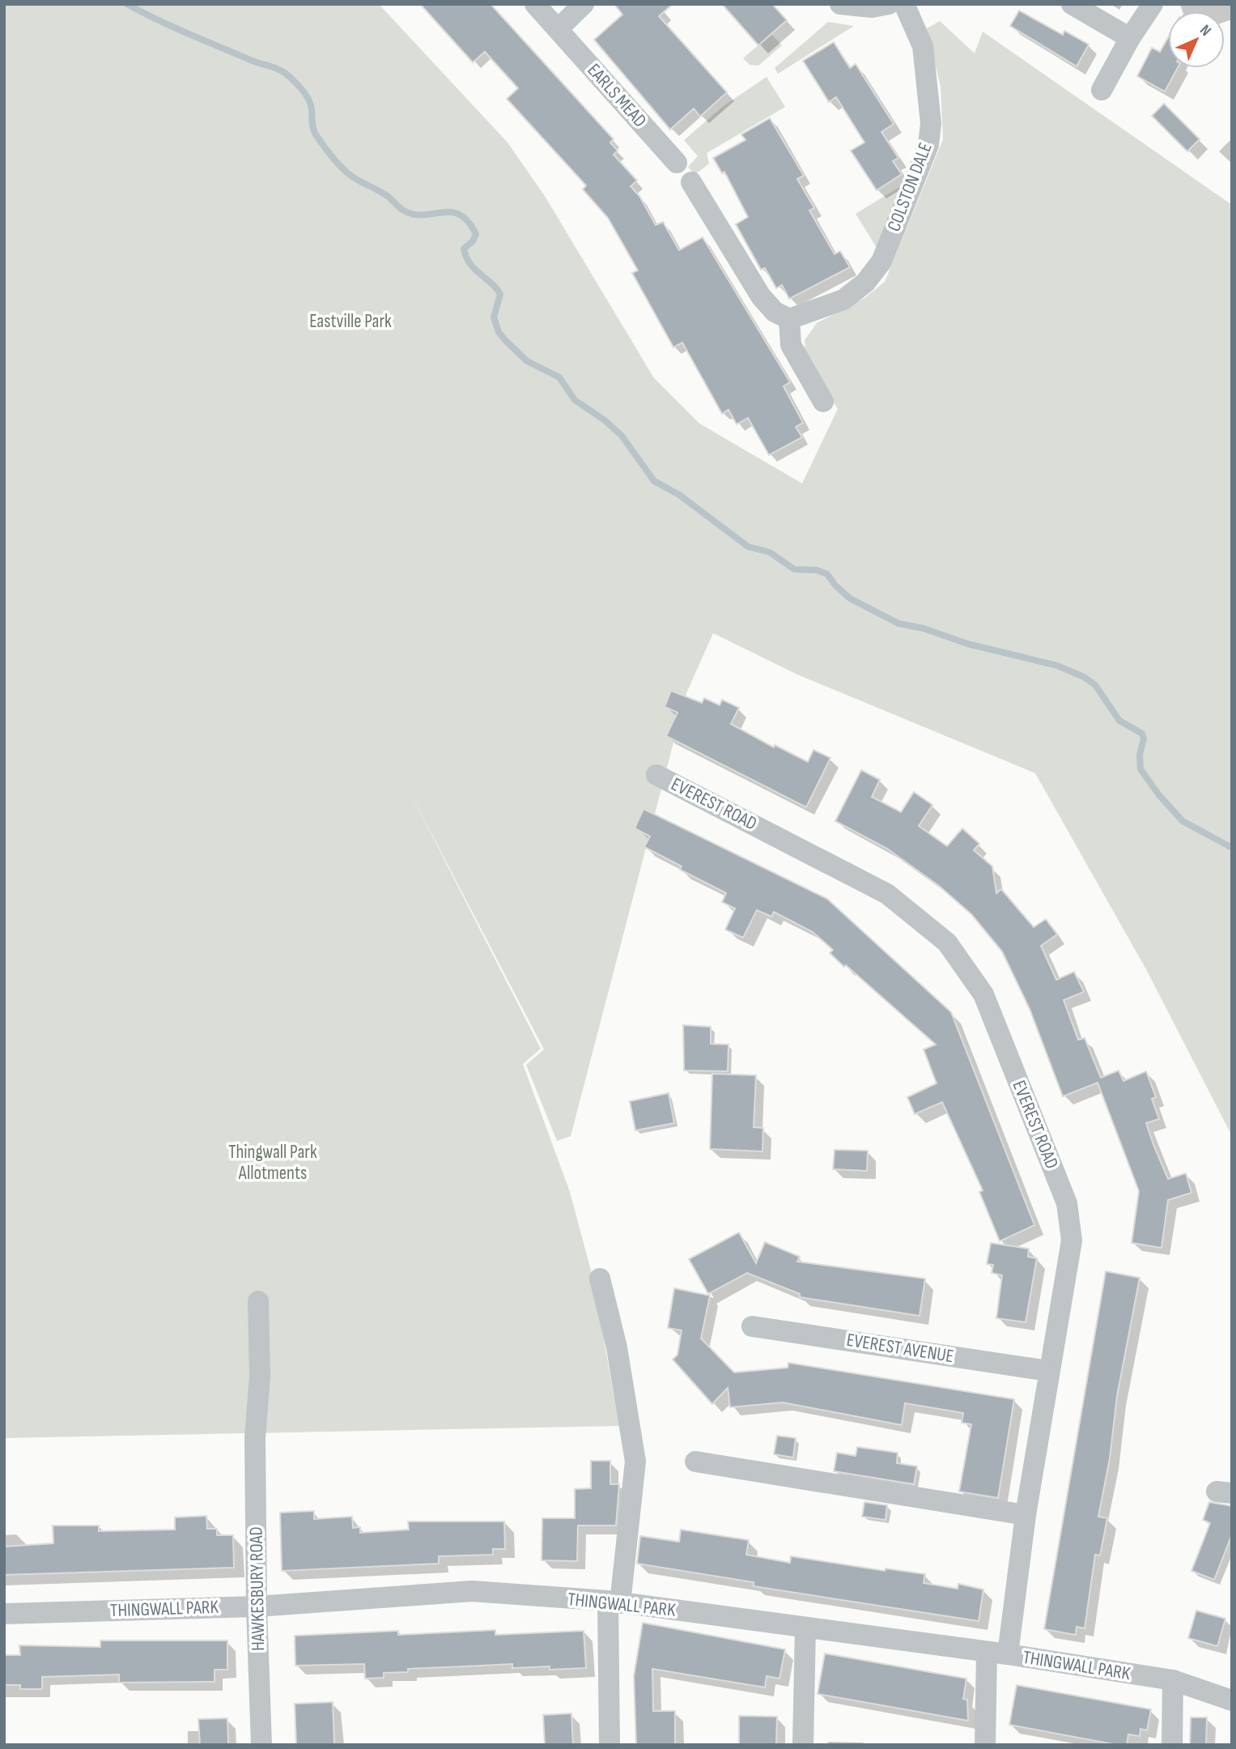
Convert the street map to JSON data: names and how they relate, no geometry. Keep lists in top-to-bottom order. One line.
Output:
{"streets":{"street":["EARLS MEAD","COLSTON DALE","EVEREST ROAD","EVEREST AVENUE","HAWKESBURY ROAD","THINGWALL PARK"]},"crossings":[["EVEREST ROAD","EVEREST AVENUE"],["EVEREST ROAD","THINGWALL PARK"],["HAWKESBURY ROAD","THINGWALL PARK"]],"parks":["Eastville Park","Thingwall Park Allotments"],"north":"top right"}
